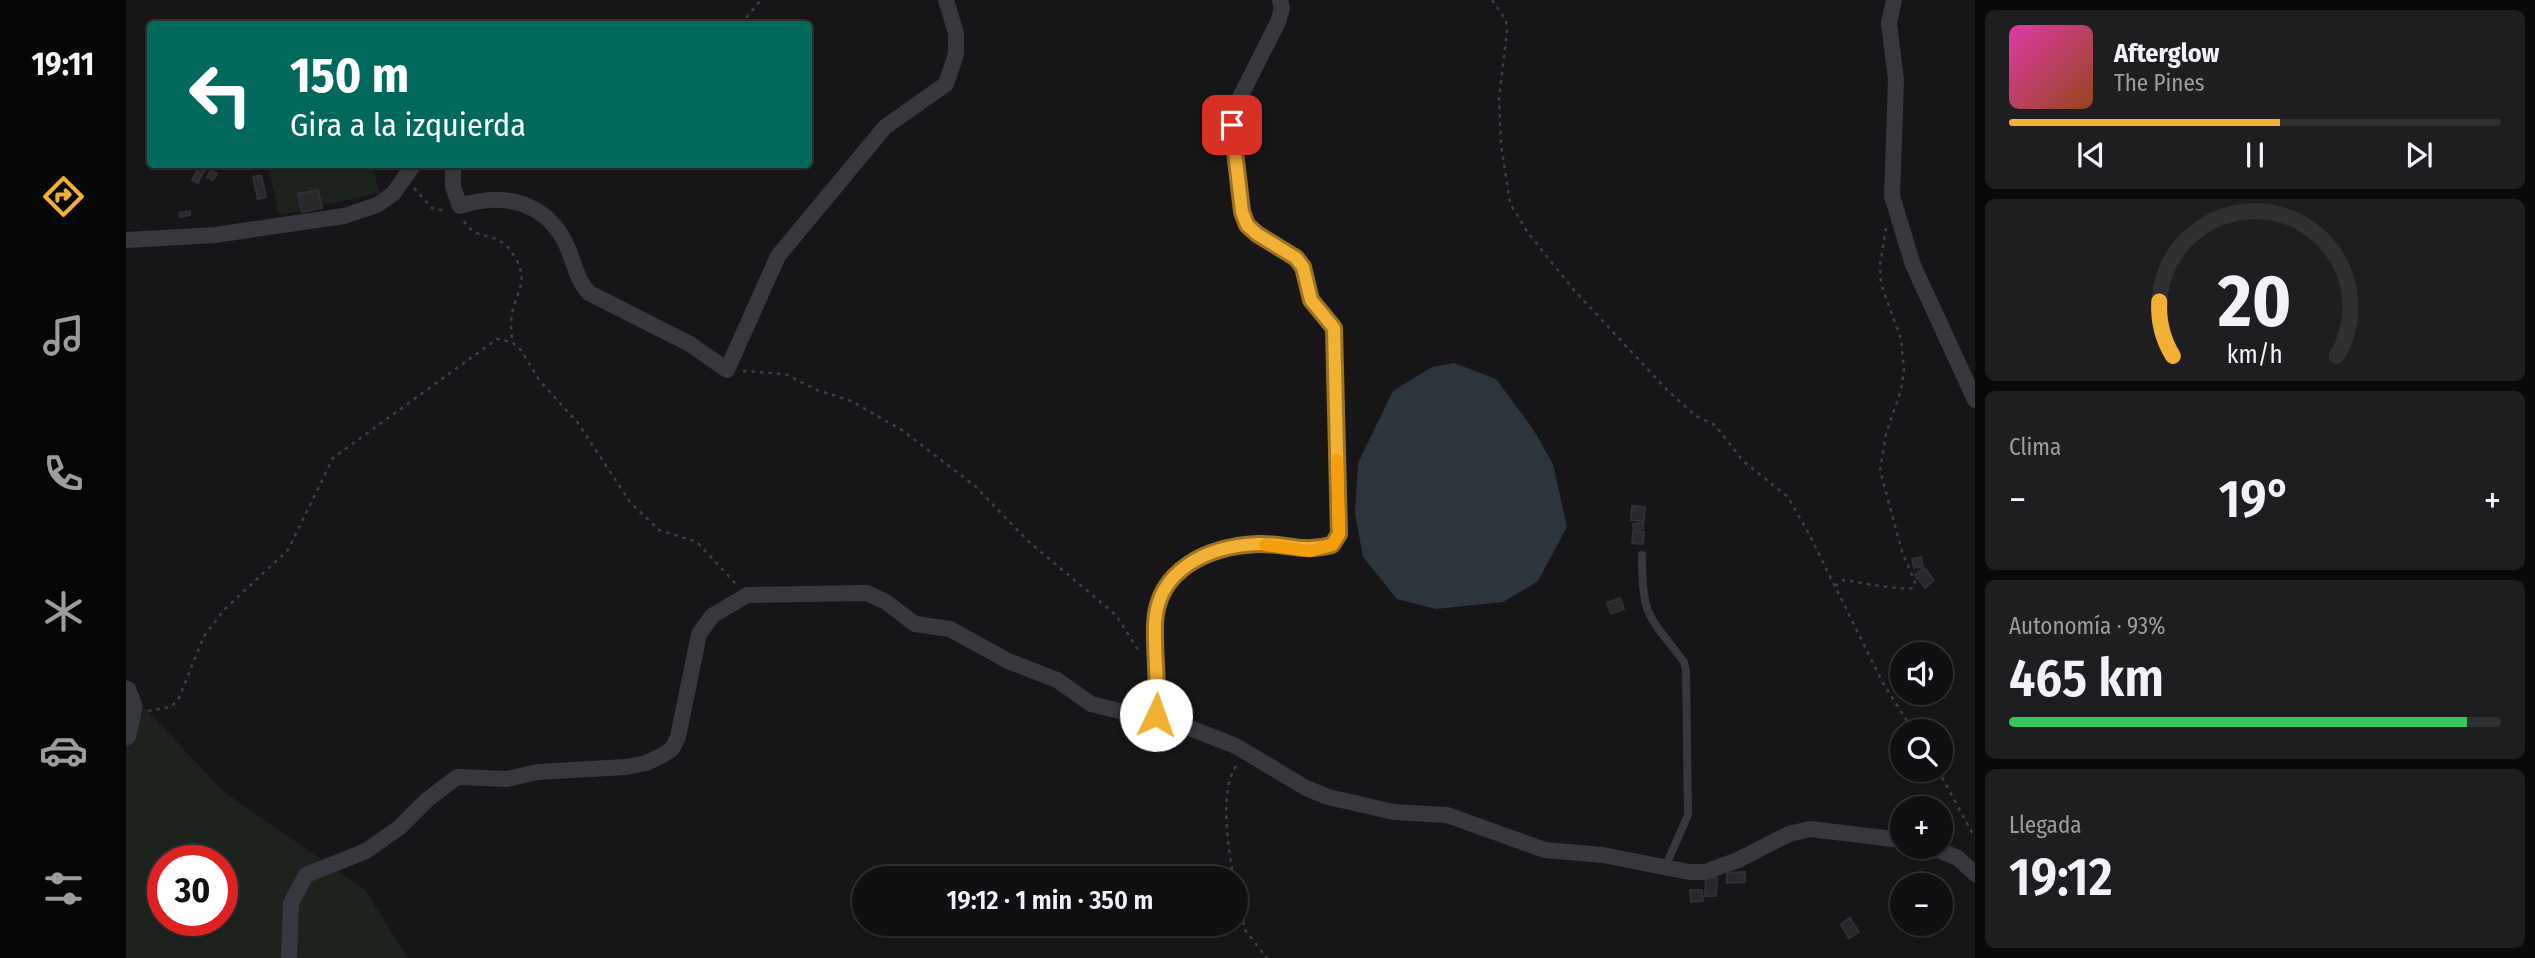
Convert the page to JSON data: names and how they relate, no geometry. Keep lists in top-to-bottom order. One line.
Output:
{"page":{"tabs":"19:11","turn":["150 m","Gira a la izquierda"],"song":["Afterglow","The Pines"],"tile":["Clima",["Autonomía · 93%","465 km"],["Llegada","19:12"]],"heat":["−","19°","+"],"map_buttons":["+","−"],"limit":"30","trip":"19:12 · 1 min · 350 m","gauge":["20","km/h"]}}
